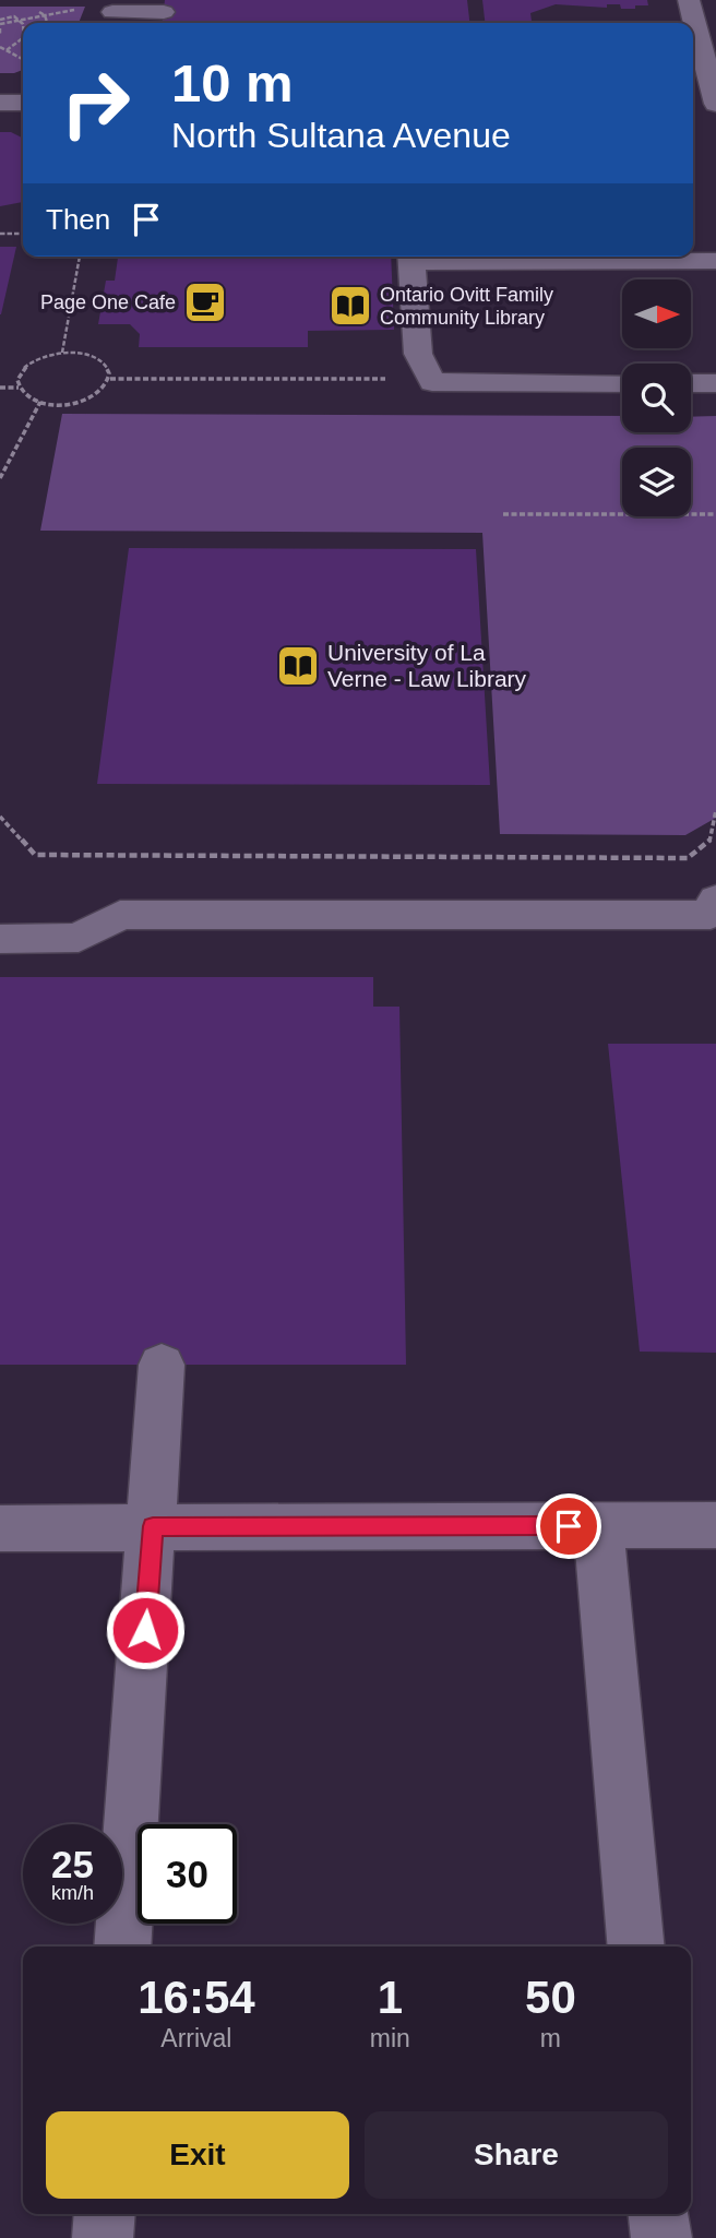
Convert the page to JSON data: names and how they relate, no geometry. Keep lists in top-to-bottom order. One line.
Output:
{"places":{"cafe":["Page One Cafe"],"library":["Ontario Ovitt Family Community Library","University of La Verne - Law Library"]},"north":"right","page":{"turn":["10 m","North Sultana Avenue"],"then":"Then","speed":"25 km/h","limit":"30","eta":["16:54","Arrival","1","min","50","m"],"buttons":["Exit","Share"]}}
